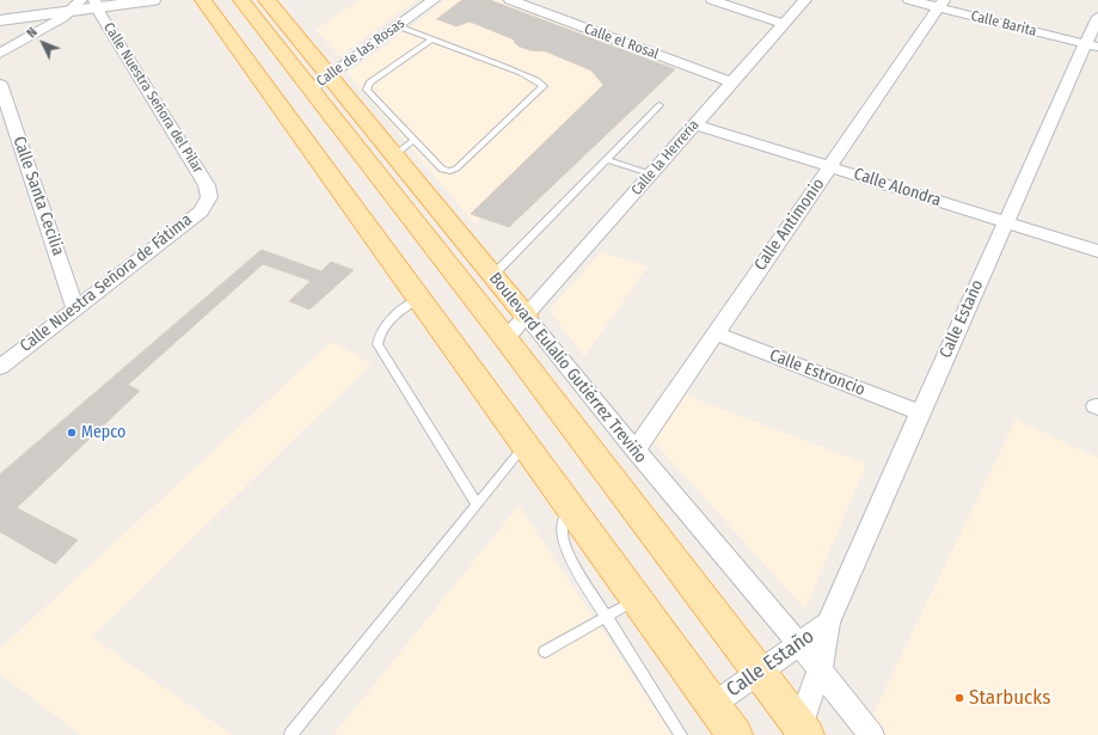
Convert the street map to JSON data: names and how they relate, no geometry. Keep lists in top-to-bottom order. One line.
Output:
{"streets":{"main road":["Boulevard Eulalio Gutiérrez Treviño"],"street":["Calle Barita","Calle el Rosal","Calle de las Rosas","Calle Nuestra Señora del Pilar","Calle la Herrería","Calle Alondra","Calle Santa Cecilia","Calle Antimonio","Calle Nuestra Señora de Fátima","Calle Estaño","Calle Estroncio"]},"crossings":[["Calle Barita","Calle Antimonio"],["Calle Barita","Calle Estaño"],["Calle el Rosal","Calle la Herrería"],["Calle de las Rosas","Boulevard Eulalio Gutiérrez Treviño"],["Calle Nuestra Señora del Pilar","Calle Nuestra Señora de Fátima"],["Calle la Herrería","Calle Alondra"],["Calle la Herrería","Boulevard Eulalio Gutiérrez Treviño"],["Calle Alondra","Calle Antimonio"],["Calle Alondra","Calle Estaño"],["Calle Santa Cecilia","Calle Nuestra Señora de Fátima"],["Calle Antimonio","Boulevard Eulalio Gutiérrez Treviño"],["Calle Antimonio","Calle Estroncio"],["Calle Estaño","Boulevard Eulalio Gutiérrez Treviño"],["Calle Estaño","Calle Estroncio"]],"places":["Mepco","Starbucks"],"north":"top left"}
